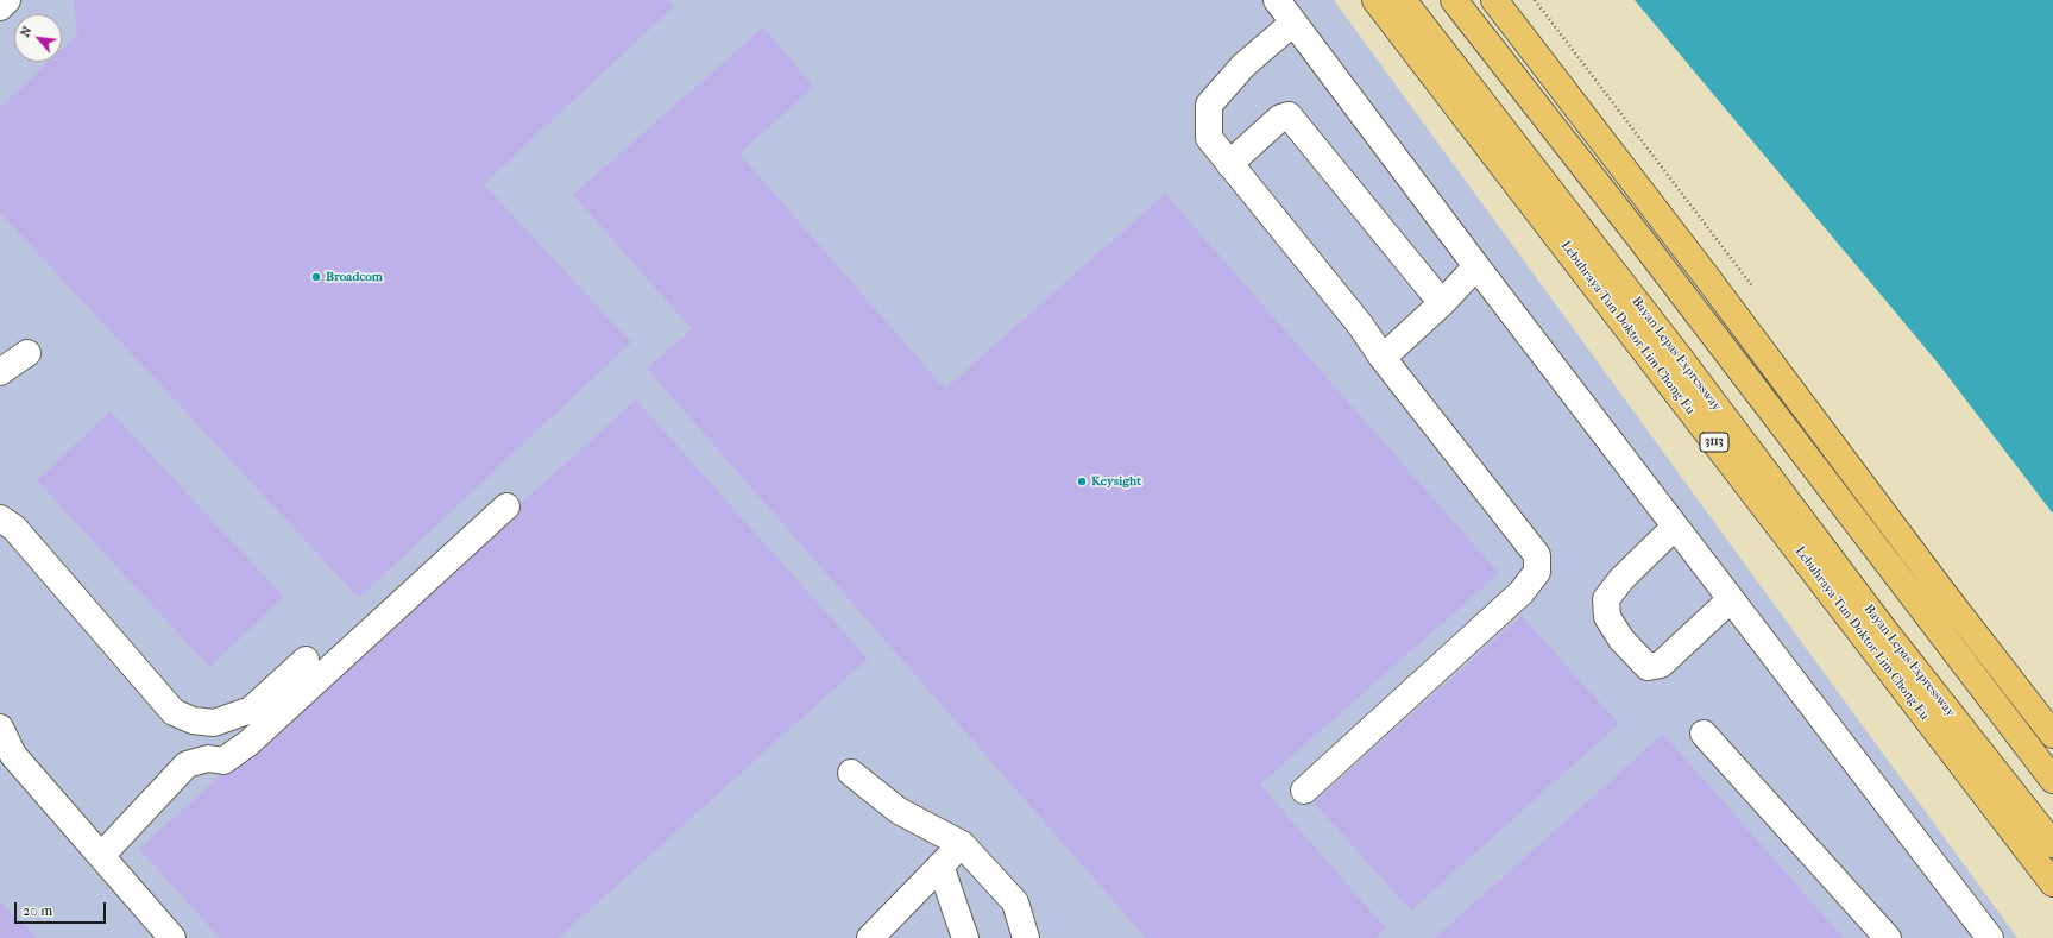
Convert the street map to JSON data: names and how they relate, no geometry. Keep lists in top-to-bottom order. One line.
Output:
{"streets":{"highway":["Lebuhraya Tun Doktor Lim Chong Eu","Bayan Lepas Expressway","3113"]},"places":["Broadcom","Keysight"],"scale_bar":"20 m","north":"top left"}
